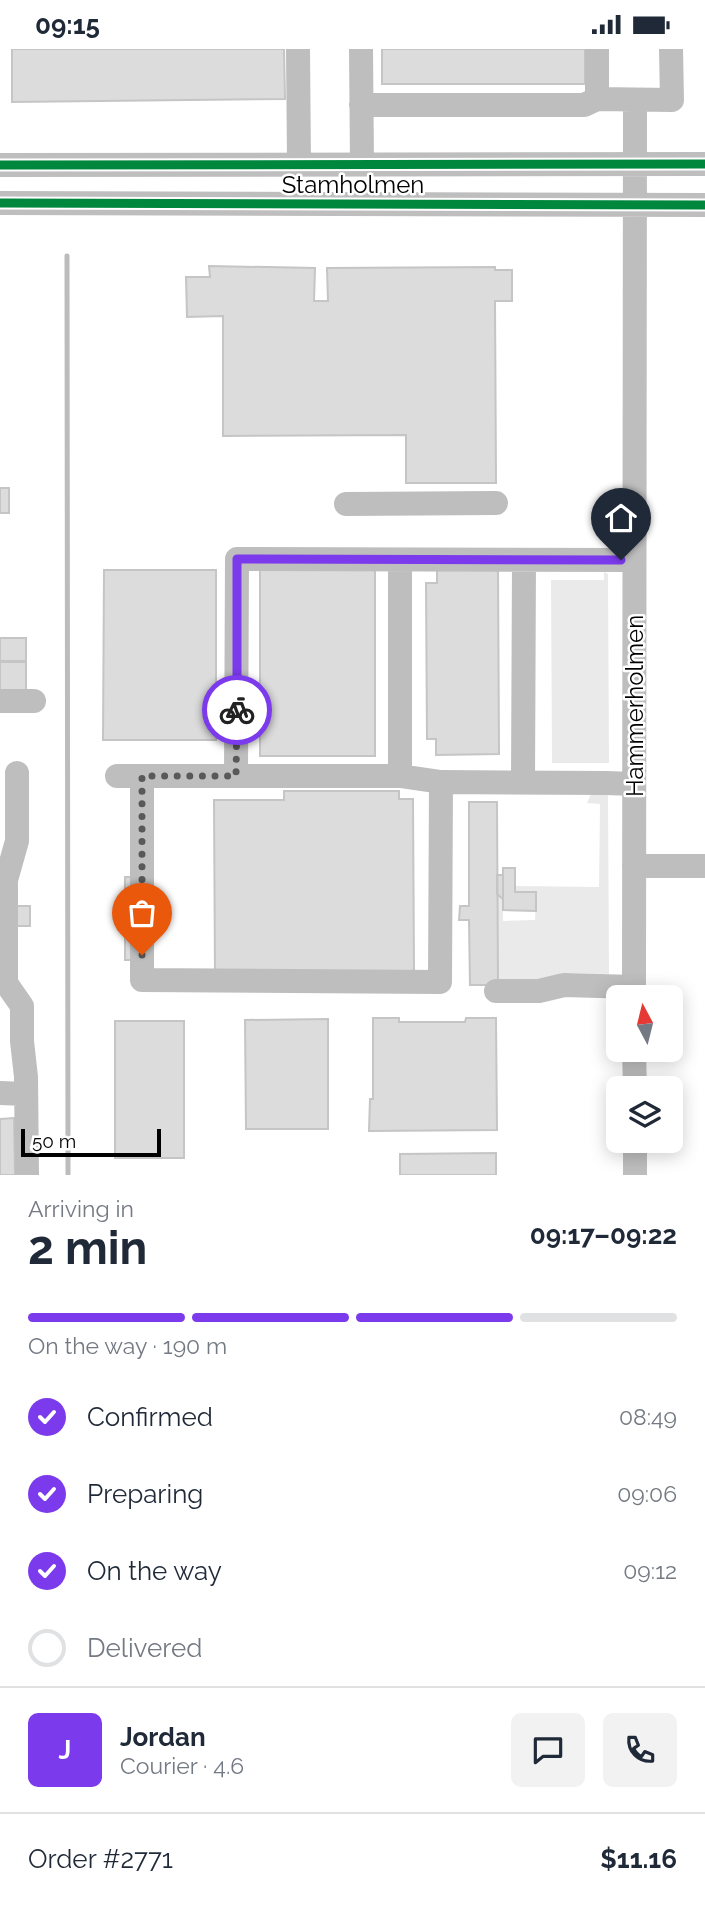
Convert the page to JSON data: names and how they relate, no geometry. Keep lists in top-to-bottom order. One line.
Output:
{"streets":{"street":["Stamholmen","Hammerholmen"]},"crossings":[["Stamholmen","Hammerholmen"]],"scale_bar":"50 m","north":"top","page":{"status":"09:15","scale":"50 m","heading":["2 min","Arriving in","09:17–09:22"],"panel":["Jordan","Courier · 4.6","Order #2771","$11.16"],"bar":"On the way · 190 m","list":[["Confirmed","08:49"],["Preparing","09:06"],["On the way","09:12"],"Delivered"],"round":"J"}}
